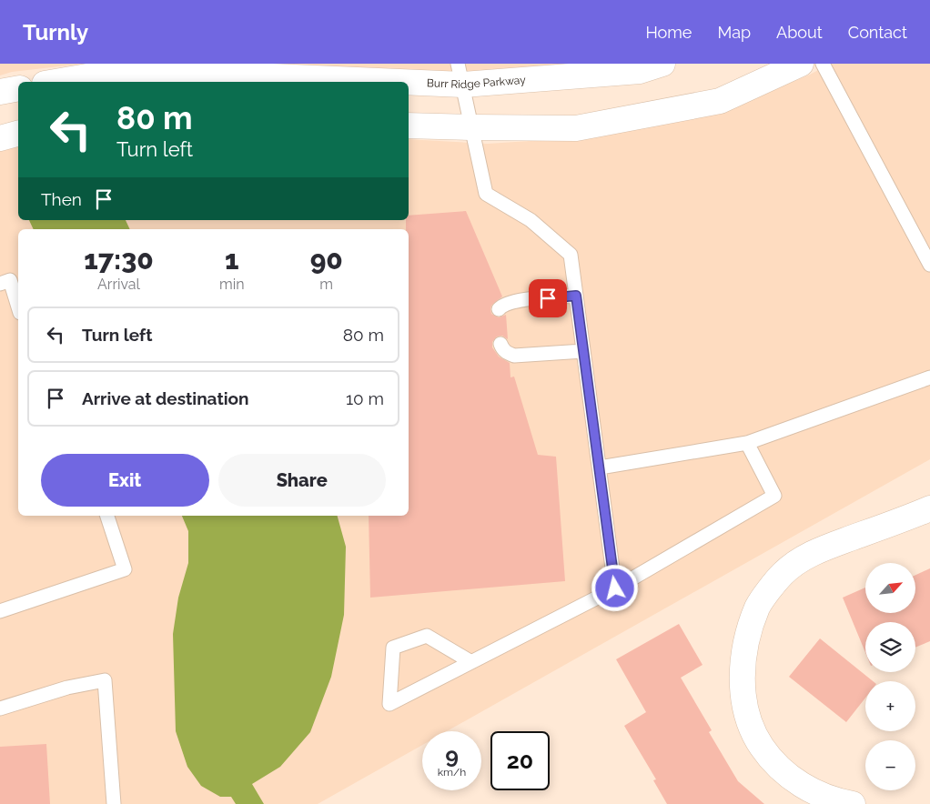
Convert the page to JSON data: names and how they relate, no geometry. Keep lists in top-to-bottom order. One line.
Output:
{"streets":{"street":["Burr Ridge Parkway"]},"north":"top right","page":{"header":"Turnly","nav":["Home","Map","About","Contact"],"turn":["80 m","Turn left"],"then":"Then","eta":["17:30","Arrival","1","min","90","m"],"list":[{"name":"Turn left","value":"80 m"},{"name":"Arrive at destination","value":"10 m"}],"buttons":["Exit","Share"],"map_buttons":["+","−"],"speed":"9 km/h","limit":"20"}}
